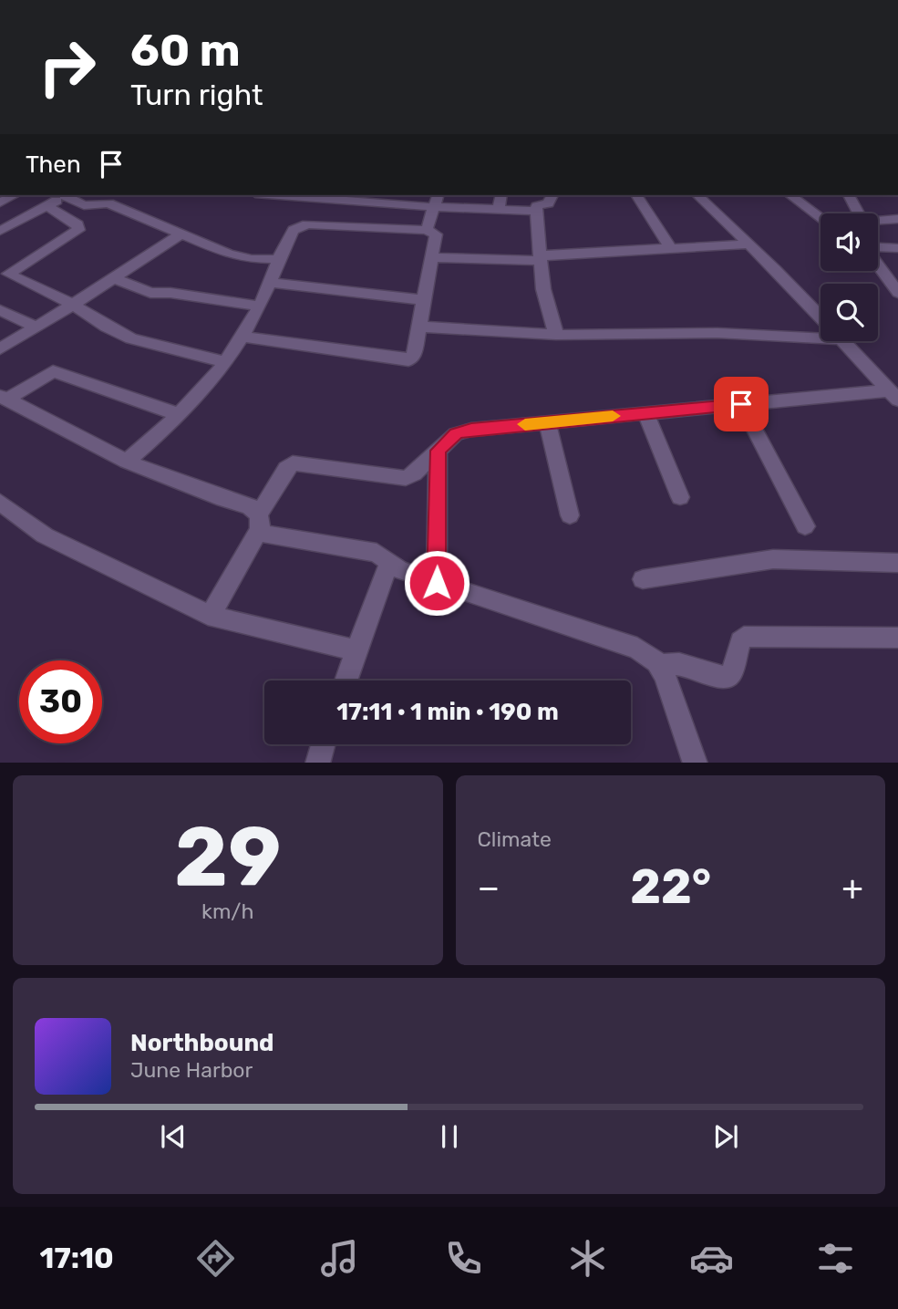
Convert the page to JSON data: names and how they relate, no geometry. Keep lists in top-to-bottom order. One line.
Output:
{"page":{"turn":["60 m","Turn right"],"then":"Then","limit":"30","trip":"17:11 · 1 min · 190 m","tile":[["29","km/h"],"Climate"],"heat":["−","22°","+"],"song":["Northbound","June Harbor"],"tabs":"17:10"}}
